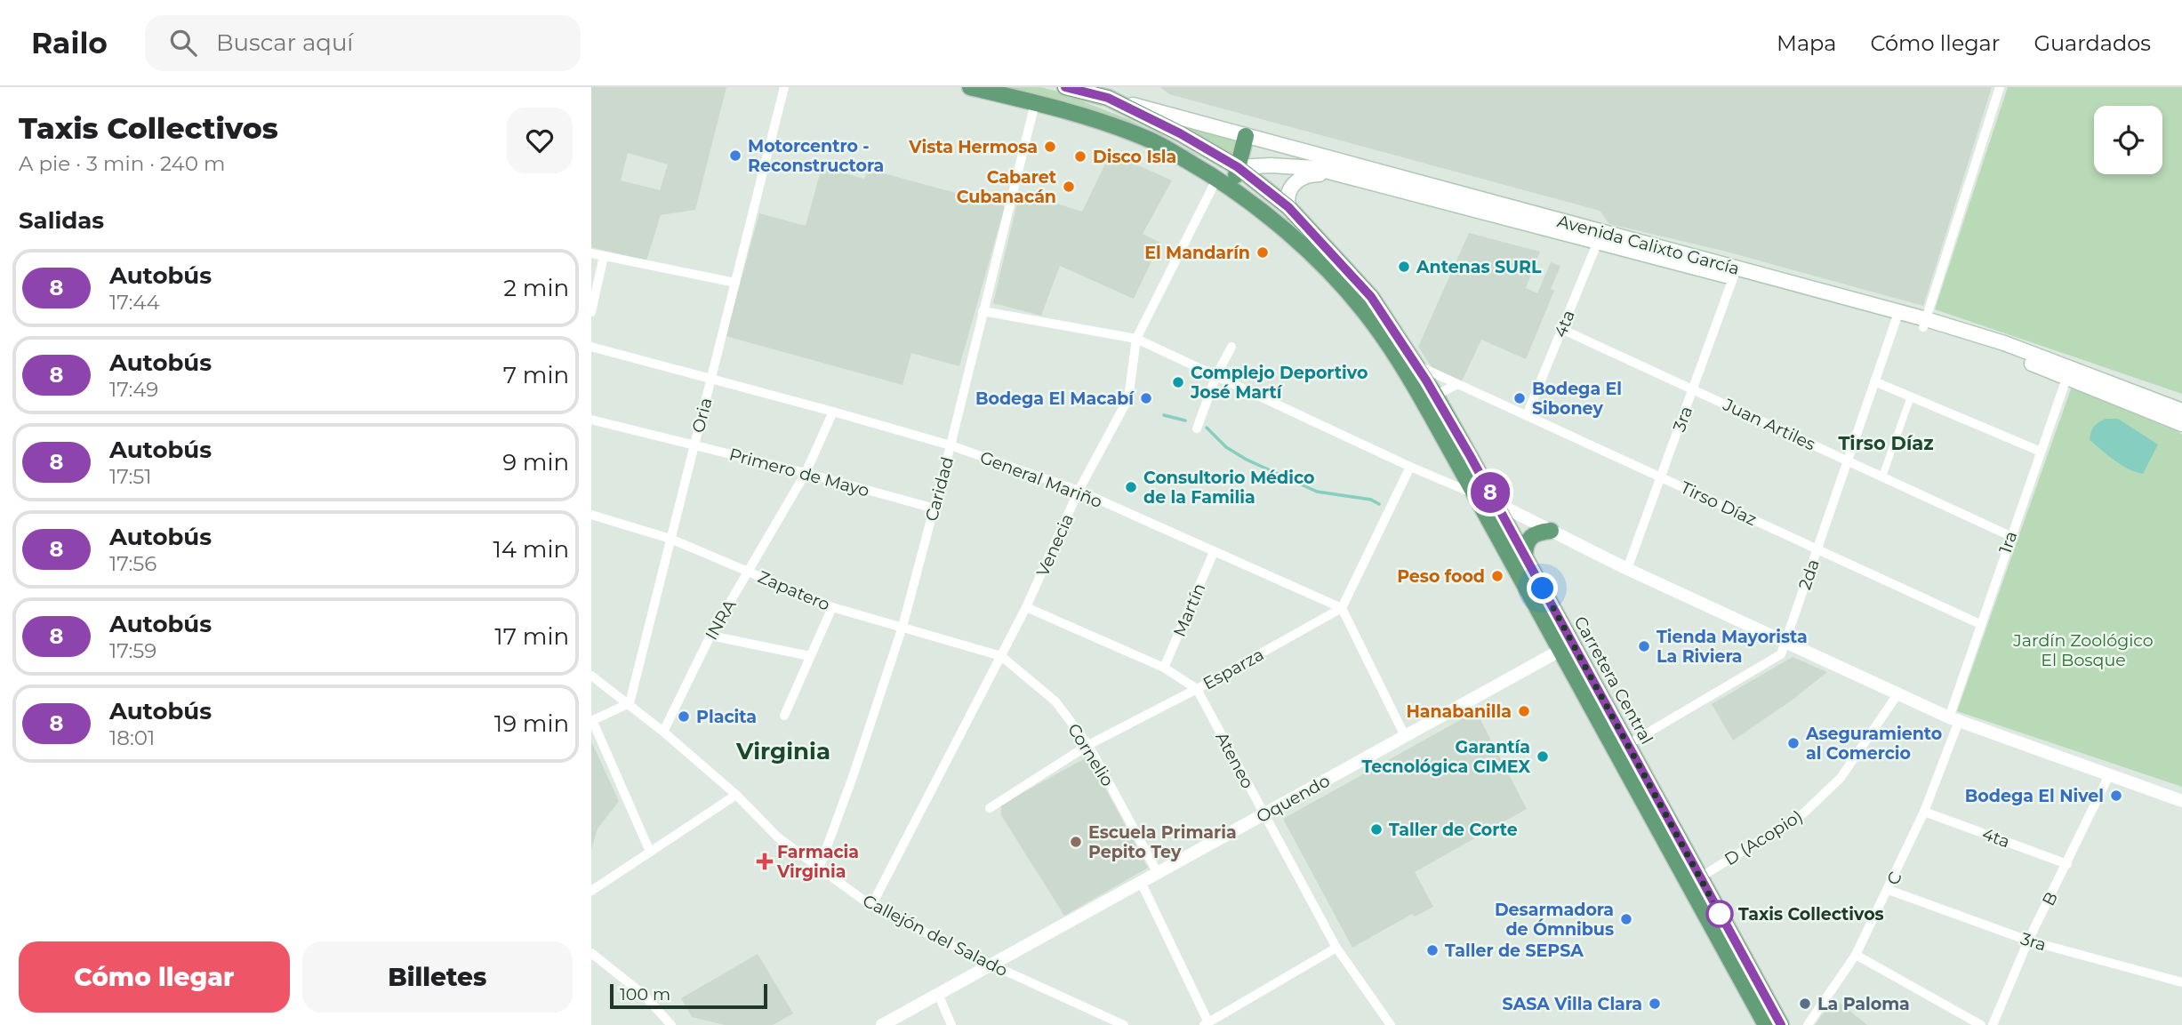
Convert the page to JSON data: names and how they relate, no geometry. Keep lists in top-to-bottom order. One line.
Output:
{"streets":{"main road":["Avenida Calixto García","Carretera Central"],"street":["4ta","Oria","3ra","Juan Artiles","Primero de Mayo","General Mariño","Caridad","Tirso Díaz","1ra","Venecia","2da","Zapatero","Martín","INRA","Esparza","Cornelio","Ateneo","Oquendo","D (Acopio)","C","B","Callejón del Salado"]},"crossings":[["Avenida Calixto García","4ta"],["Avenida Calixto García","3ra"],["Avenida Calixto García","1ra"],["Avenida Calixto García","2da"],["Avenida Calixto García","Carretera Central"],["4ta","Juan Artiles"],["4ta","Tirso Díaz"],["4ta","C"],["4ta","B"],["Oria","Primero de Mayo"],["Oria","General Mariño"],["Oria","Zapatero"],["Oria","Callejón del Salado"],["3ra","Juan Artiles"],["3ra","Tirso Díaz"],["3ra","C"],["3ra","B"],["Juan Artiles","1ra"],["Juan Artiles","2da"],["Primero de Mayo","Caridad"],["Primero de Mayo","INRA"],["General Mariño","Caridad"],["General Mariño","Venecia"],["General Mariño","Martín"],["General Mariño","INRA"],["General Mariño","Esparza"],["Caridad","Zapatero"],["Caridad","Carretera Central"],["Caridad","Callejón del Salado"],["Tirso Díaz","1ra"],["Tirso Díaz","2da"],["Tirso Díaz","Carretera Central"],["1ra","C"],["Venecia","Zapatero"],["Venecia","Carretera Central"],["Venecia","Cornelio"],["Venecia","Ateneo"],["Venecia","Callejón del Salado"],["2da","Carretera Central"],["Zapatero","INRA"],["Zapatero","Cornelio"],["Martín","Ateneo"],["INRA","Callejón del Salado"],["Esparza","Cornelio"],["Esparza","Ateneo"],["Carretera Central","Oquendo"],["Carretera Central","D (Acopio)"],["Cornelio","Oquendo"],["Ateneo","Oquendo"],["Oquendo","Callejón del Salado"]],"districts":["Tirso Díaz","Virginia"],"parks":["Jardín Zoológico El Bosque"],"places":{"other":["Vista Hermosa","Motorcentro - Reconstructora","Disco Isla","Cabaret Cubanacán","El Mandarín","Antenas SURL","Complejo Deportivo José Martí","Bodega El Macabí","Bodega El Siboney","Consultorio Médico de la Familia","Peso food","Tienda Mayorista La Riviera","Hanabanilla","Placita","Aseguramiento al Comercio","Garantía Tecnológica CIMEX","Bodega El Nivel","Taller de Corte","Escuela Primaria Pepito Tey","Taxis Collectivos","Desarmadora de Ómnibus","Taller de SEPSA","SASA Villa Clara","La Paloma"],"health":["Farmacia Virginia"]},"lines":["bus line 8"],"scale_bar":"100 m","page":{"header":"Railo","search":"Buscar aquí","nav":["Mapa","Cómo llegar","Guardados"],"heading":[["Taxis Collectivos","A pie · 3 min · 240 m"],"Salidas"],"on_map":"8","list":[{"mark":"8","name":"Autobús","note":"17:44","value":"2 min"},{"mark":"8","name":"Autobús","note":"17:49","value":"7 min"},{"mark":"8","name":"Autobús","note":"17:51","value":"9 min"},{"mark":"8","name":"Autobús","note":"17:56","value":"14 min"},{"mark":"8","name":"Autobús","note":"17:59","value":"17 min"},{"mark":"8","name":"Autobús","note":"18:01","value":"19 min"}],"buttons":["Cómo llegar","Billetes"],"scale":"100 m"}}
